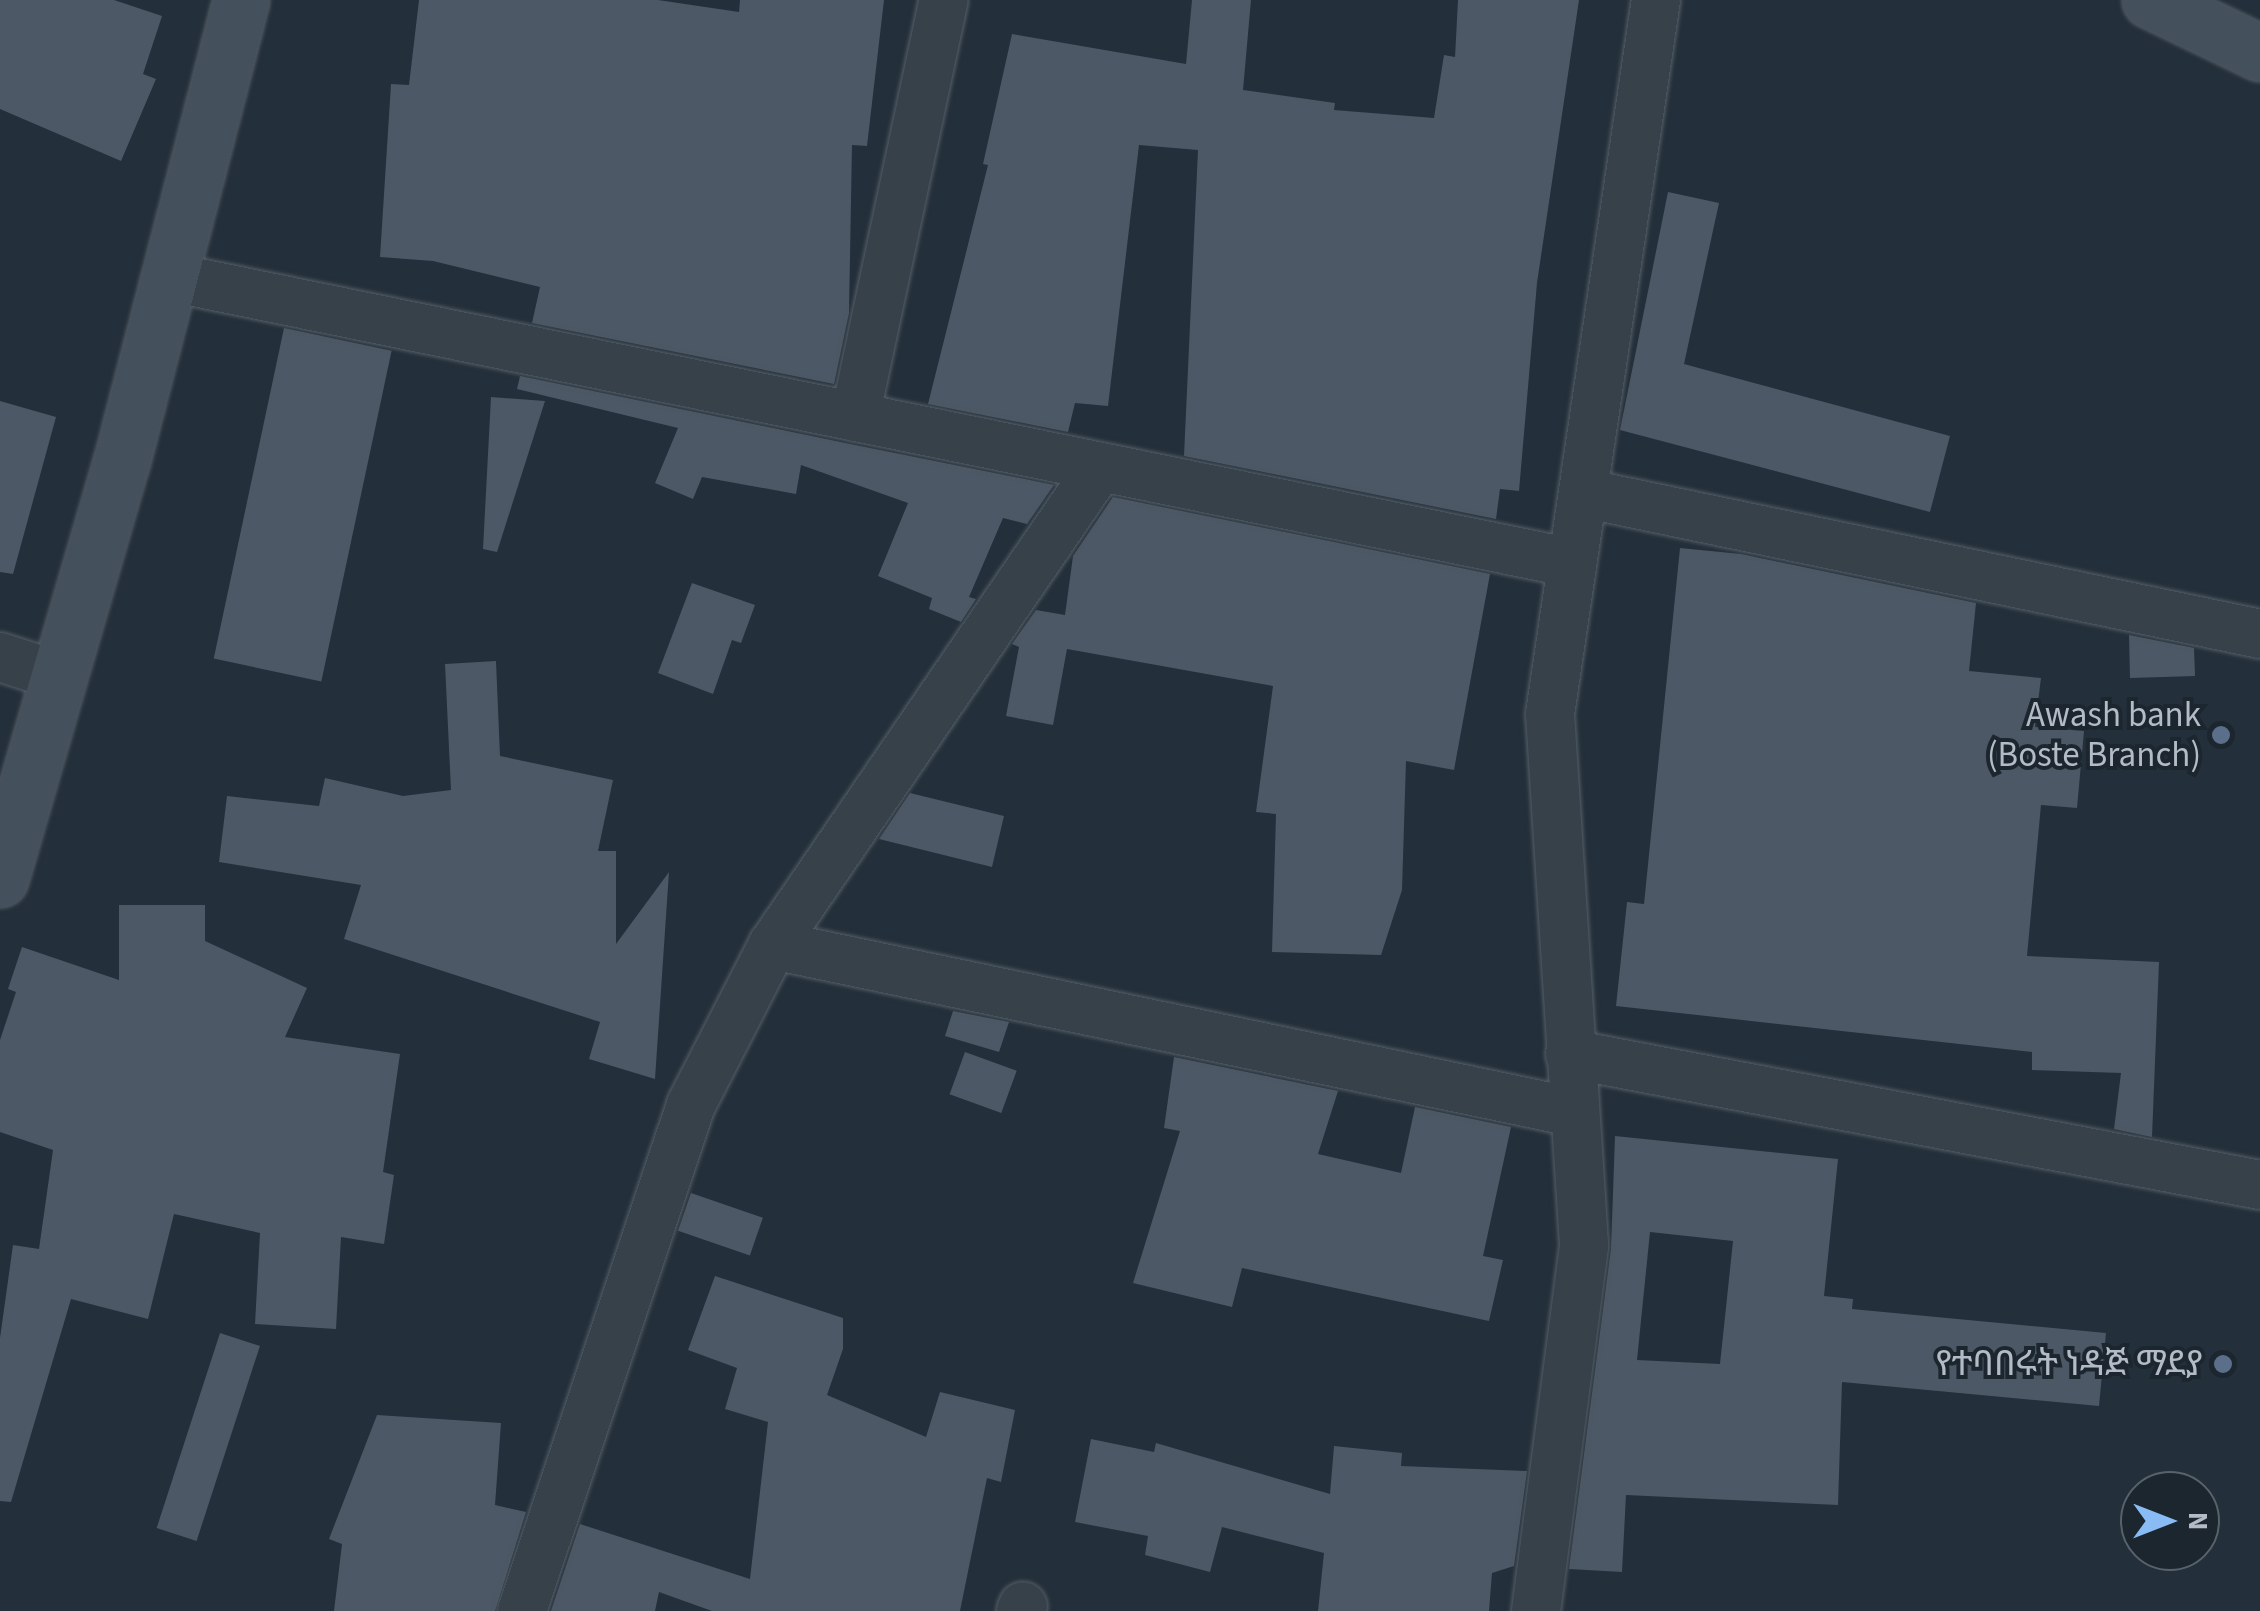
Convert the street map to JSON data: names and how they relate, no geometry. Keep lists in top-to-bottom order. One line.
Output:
{"places":["Awash bank (Boste Branch)","የተባበሩት ነዳጅ ማደያ"],"north":"right"}
